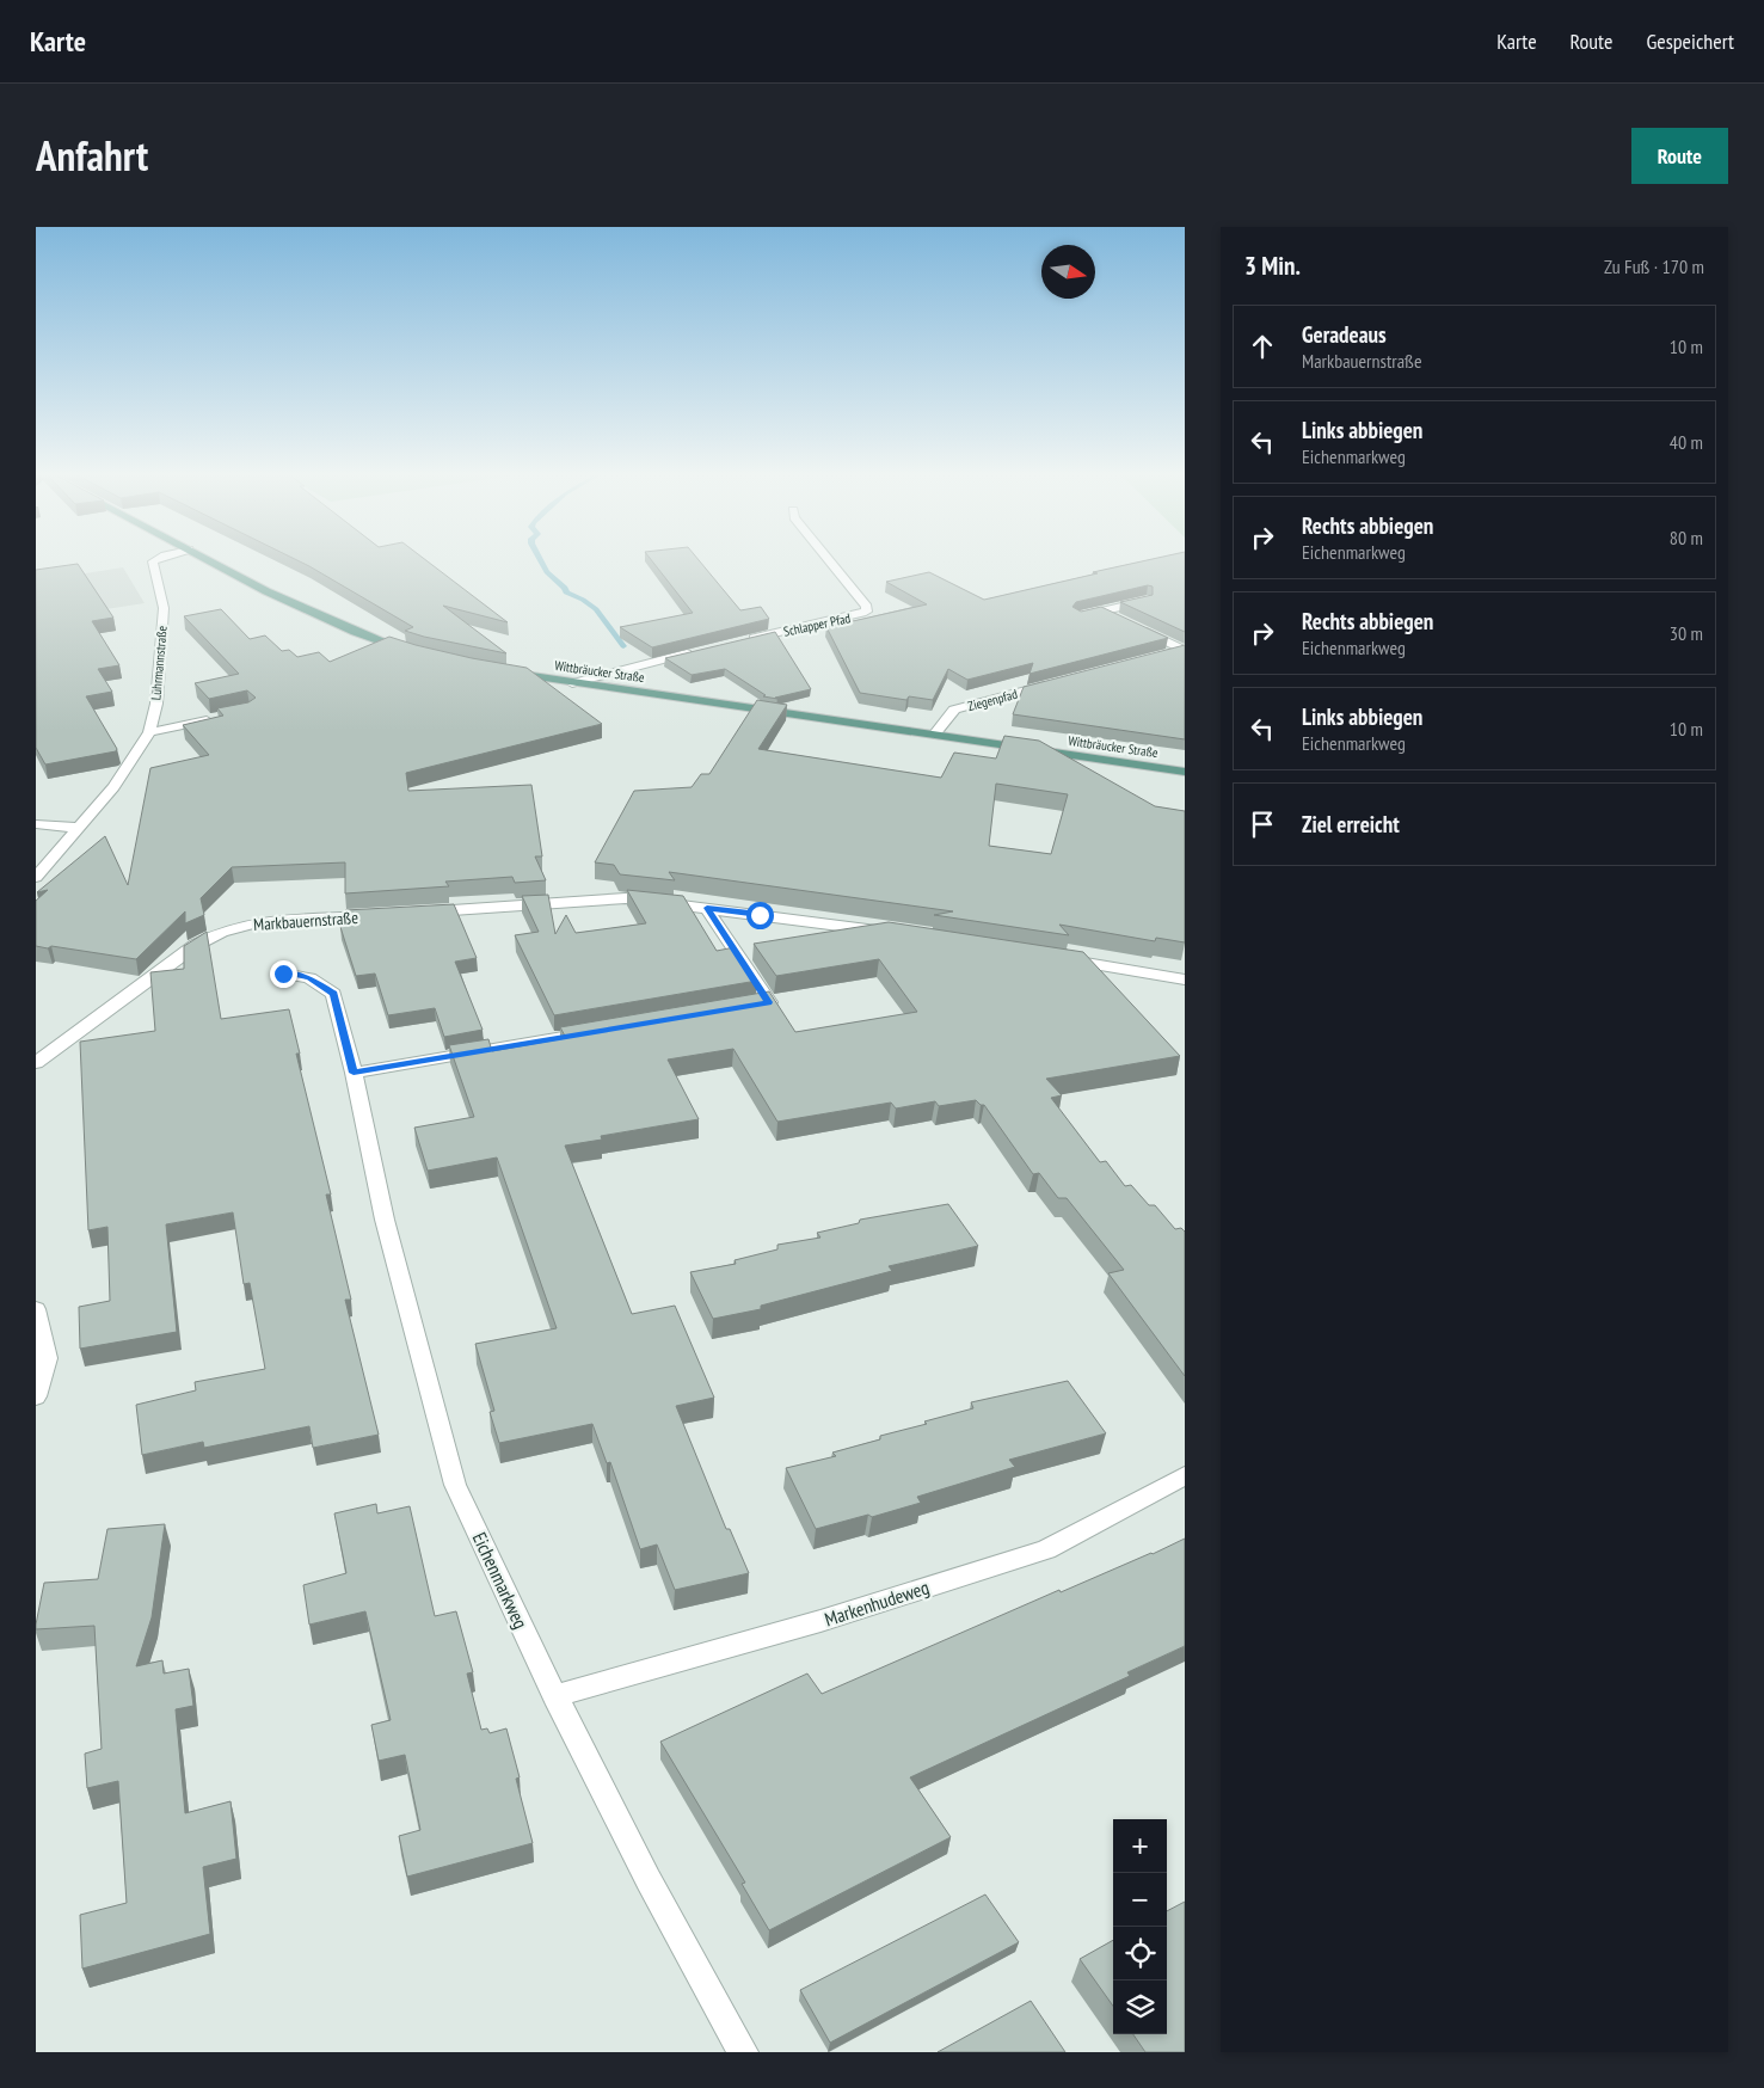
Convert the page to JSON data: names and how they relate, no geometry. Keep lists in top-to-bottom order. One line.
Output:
{"streets":{"main road":["Wittbräucker Straße"],"street":["Schlapper Pfad","Lührmannstraße","Ziegenpfad","Markbauernstraße","Eichenmarkweg","Markenhudeweg"]},"crossings":[["Wittbräucker Straße","Ziegenpfad"],["Eichenmarkweg","Markenhudeweg"]],"north":"right","page":{"header":"Karte","nav":["Karte","Route","Gespeichert"],"title":"Anfahrt","buttons":"Route","heading":["3 Min.","Zu Fuß · 170 m"],"list":[["Geradeaus","Markbauernstraße","10 m"],["Links abbiegen","Eichenmarkweg","40 m"],["Rechts abbiegen","Eichenmarkweg","80 m"],["Rechts abbiegen","Eichenmarkweg","30 m"],["Links abbiegen","Eichenmarkweg","10 m"],"Ziel erreicht"],"map_buttons":["+","−"]}}
